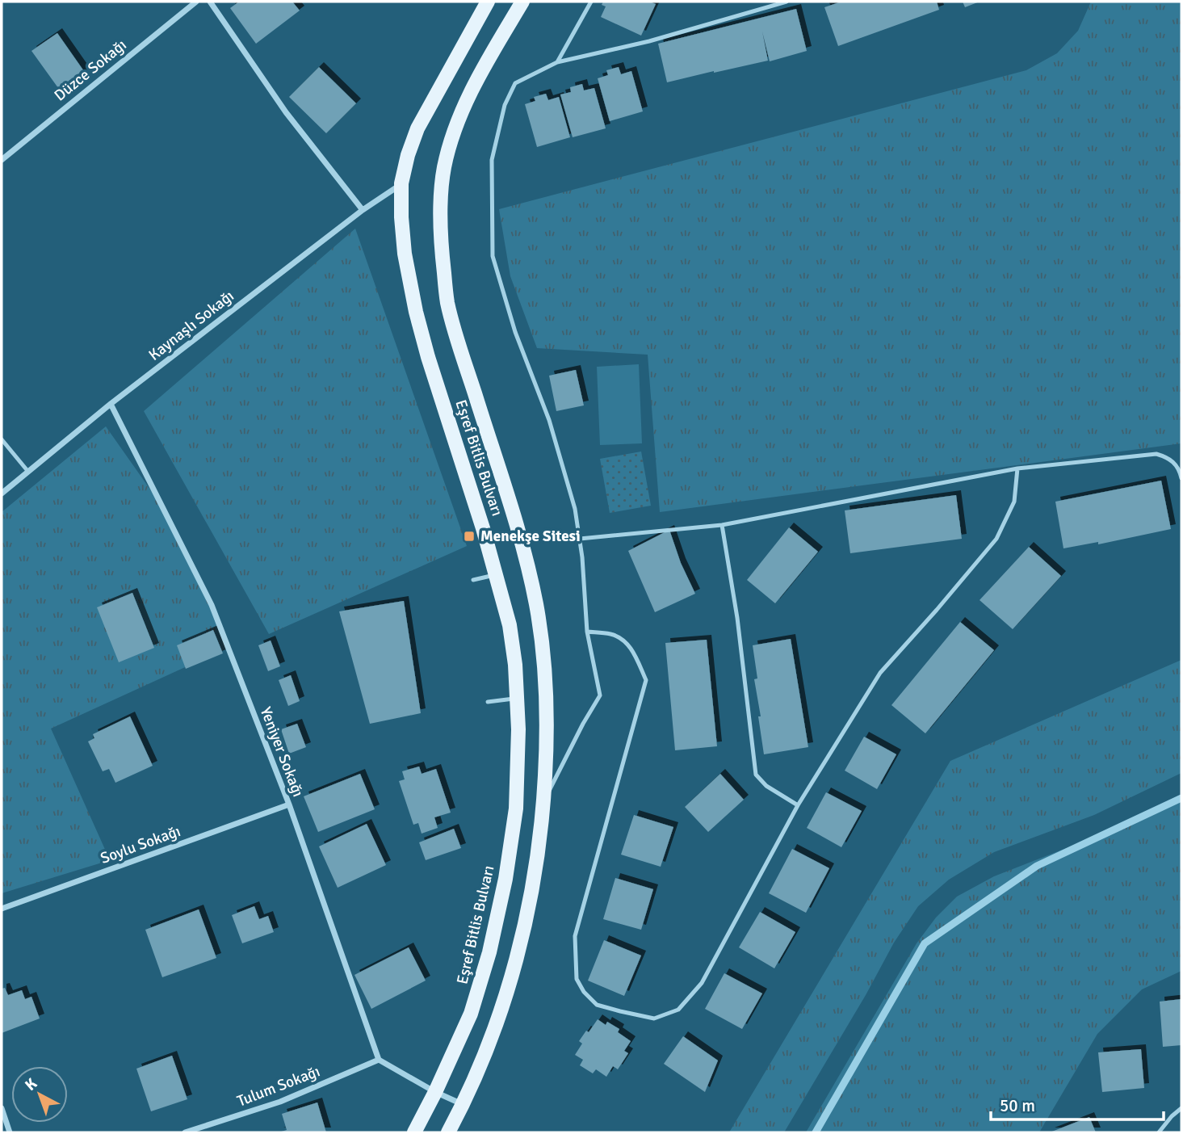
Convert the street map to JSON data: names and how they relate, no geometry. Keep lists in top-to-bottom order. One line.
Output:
{"streets":{"main road":["Eşref Bitlis Bulvarı"],"street":["Düzce Sokağı","Kaynaşlı Sokağı","Yeniyer Sokağı","Soylu Sokağı","Tulum Sokağı"]},"crossings":[["Kaynaşlı Sokağı","Eşref Bitlis Bulvarı"],["Kaynaşlı Sokağı","Yeniyer Sokağı"],["Yeniyer Sokağı","Soylu Sokağı"],["Yeniyer Sokağı","Tulum Sokağı"]],"places":{"transit":["Menekşe Sitesi"]},"scale_bar":"50 m","north":"top left"}
